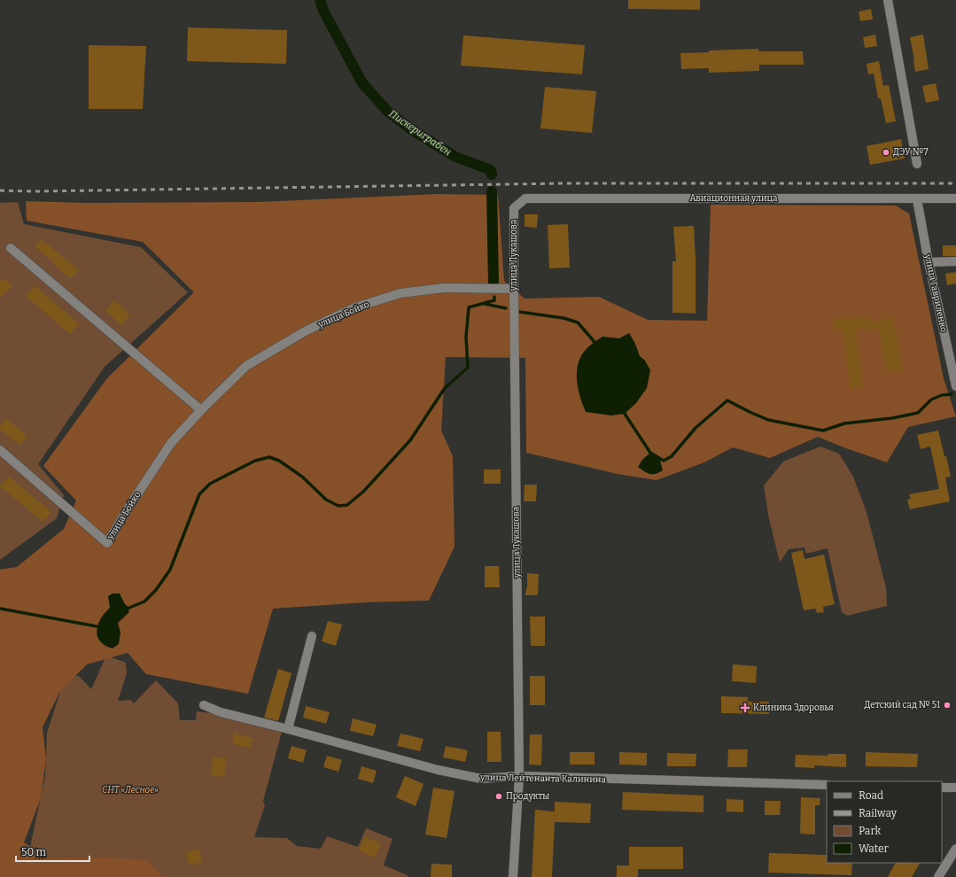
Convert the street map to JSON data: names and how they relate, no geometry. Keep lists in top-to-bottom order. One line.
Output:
{"streets":{"street":["Авиационная улица","улица Лукашова","улица Гавриленко","улица Бойко","улица Лейтенанта Калинина"]},"crossings":[["Авиационная улица","улица Лукашова"],["Авиационная улица","улица Гавриленко"],["улица Лукашова","улица Бойко"],["улица Лукашова","улица Лейтенанта Калинина"]],"water":["Пискериграбен"],"parks":["СНТ «Лесное»"],"places":{"other":["ДЭУ №7","Детский сад № 51","Продукты"],"health":["Клиника Здоровья"]},"legend":["Road","Railway","Park","Water"],"scale_bar":"50 m"}
